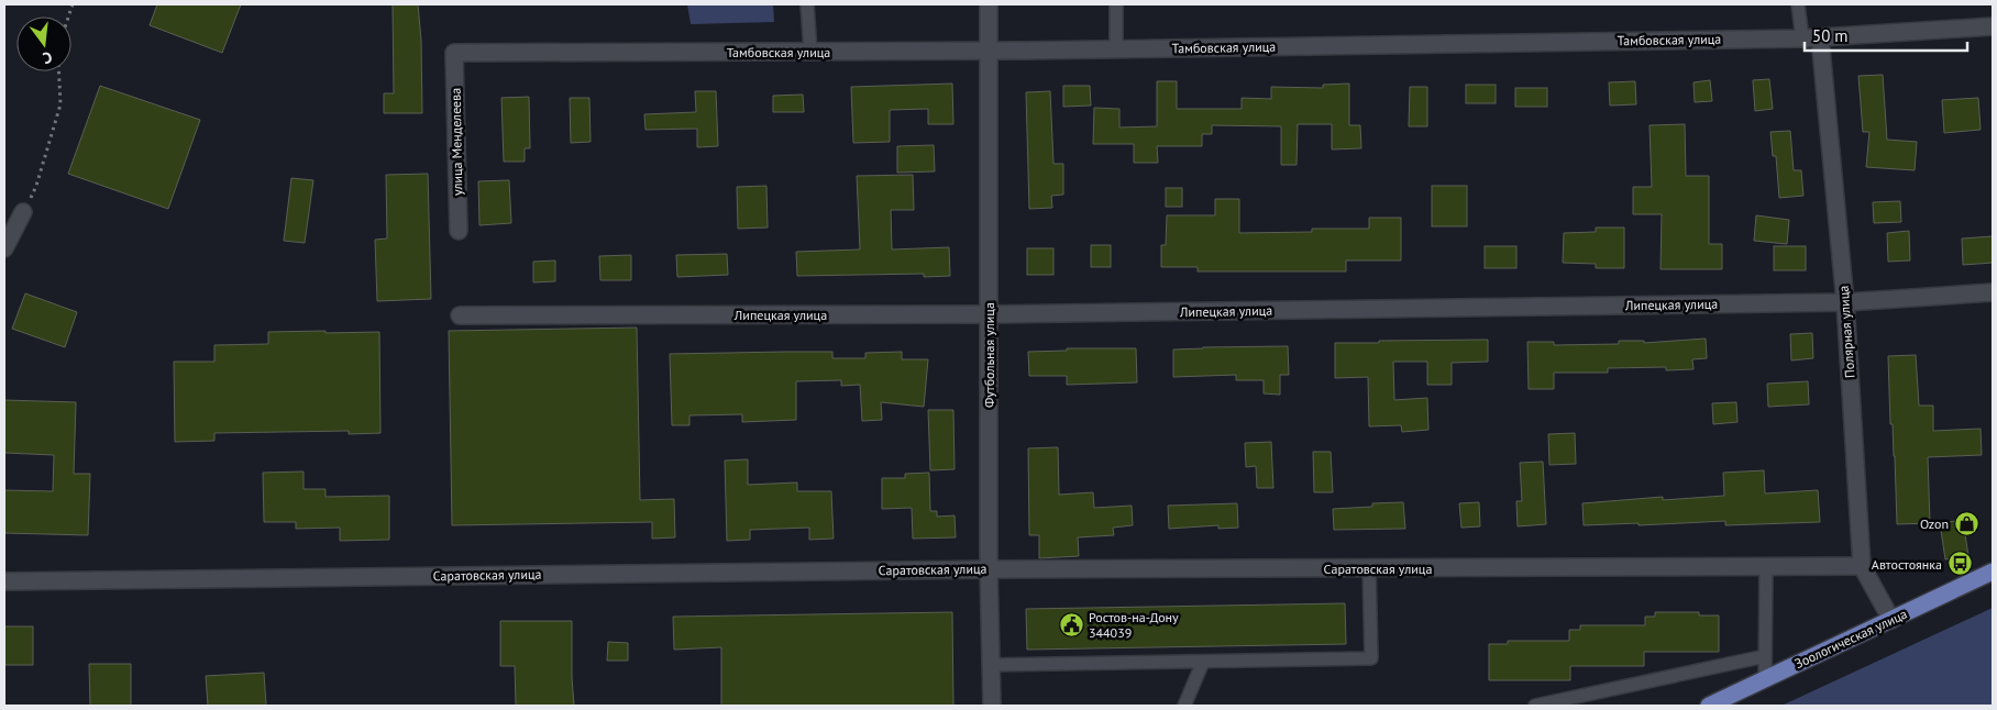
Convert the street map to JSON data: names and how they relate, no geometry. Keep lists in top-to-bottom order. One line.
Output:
{"streets":{"main road":["Зоологическая улица"],"street":["Тамбовская улица","улица Менделеева","Липецкая улица","Полярная улица","Футбольная улица","Саратовская улица"]},"crossings":[["Тамбовская улица","улица Менделеева"],["Тамбовская улица","Полярная улица"],["Тамбовская улица","Футбольная улица"],["Липецкая улица","Полярная улица"],["Липецкая улица","Футбольная улица"],["Полярная улица","Саратовская улица"],["Полярная улица","Зоологическая улица"],["Футбольная улица","Саратовская улица"]],"places":{"shop":["Ozon"],"bus stop":["Автостоянка"],"public building":["Ростов-на-Дону 344039"]},"scale_bar":"50 m","north":"bottom"}
